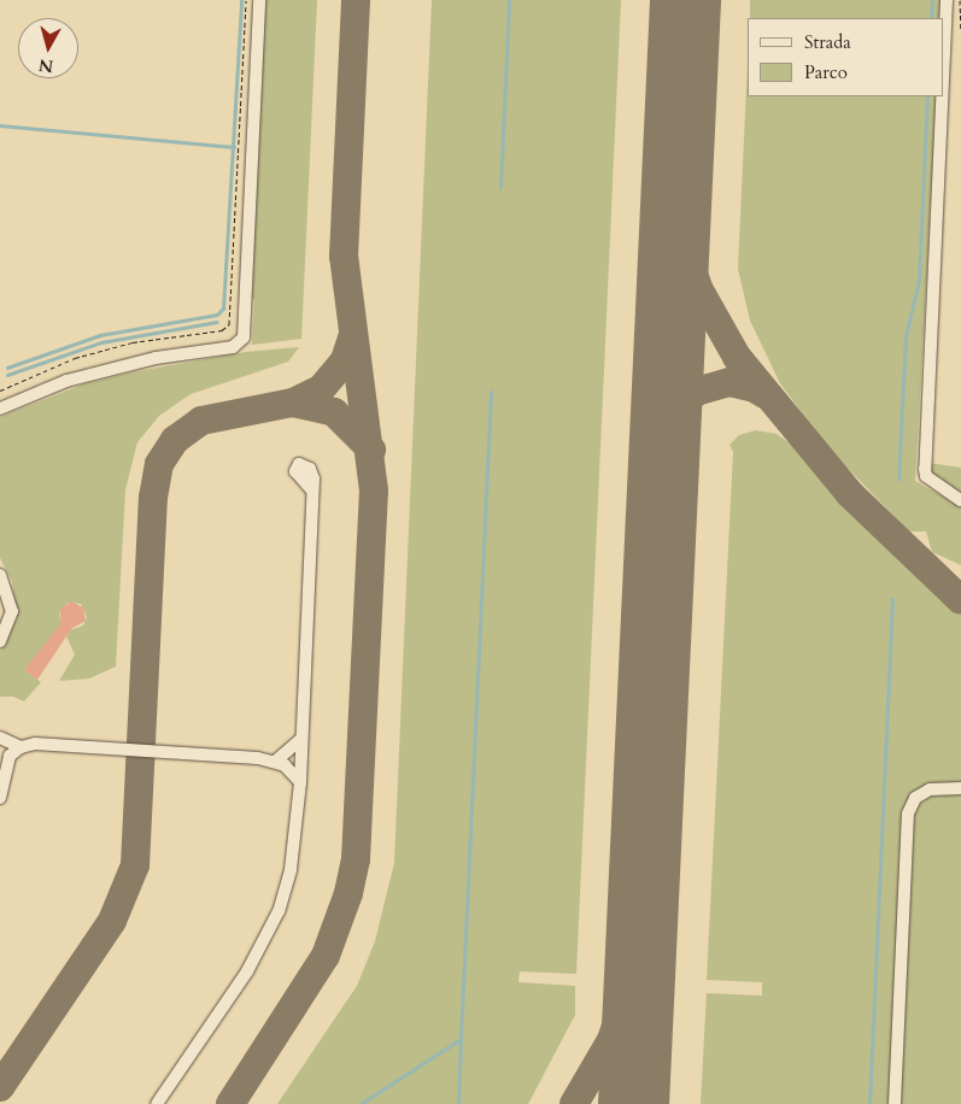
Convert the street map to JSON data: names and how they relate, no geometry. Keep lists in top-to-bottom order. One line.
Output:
{"legend":["Strada","Parco"],"north":"bottom"}
